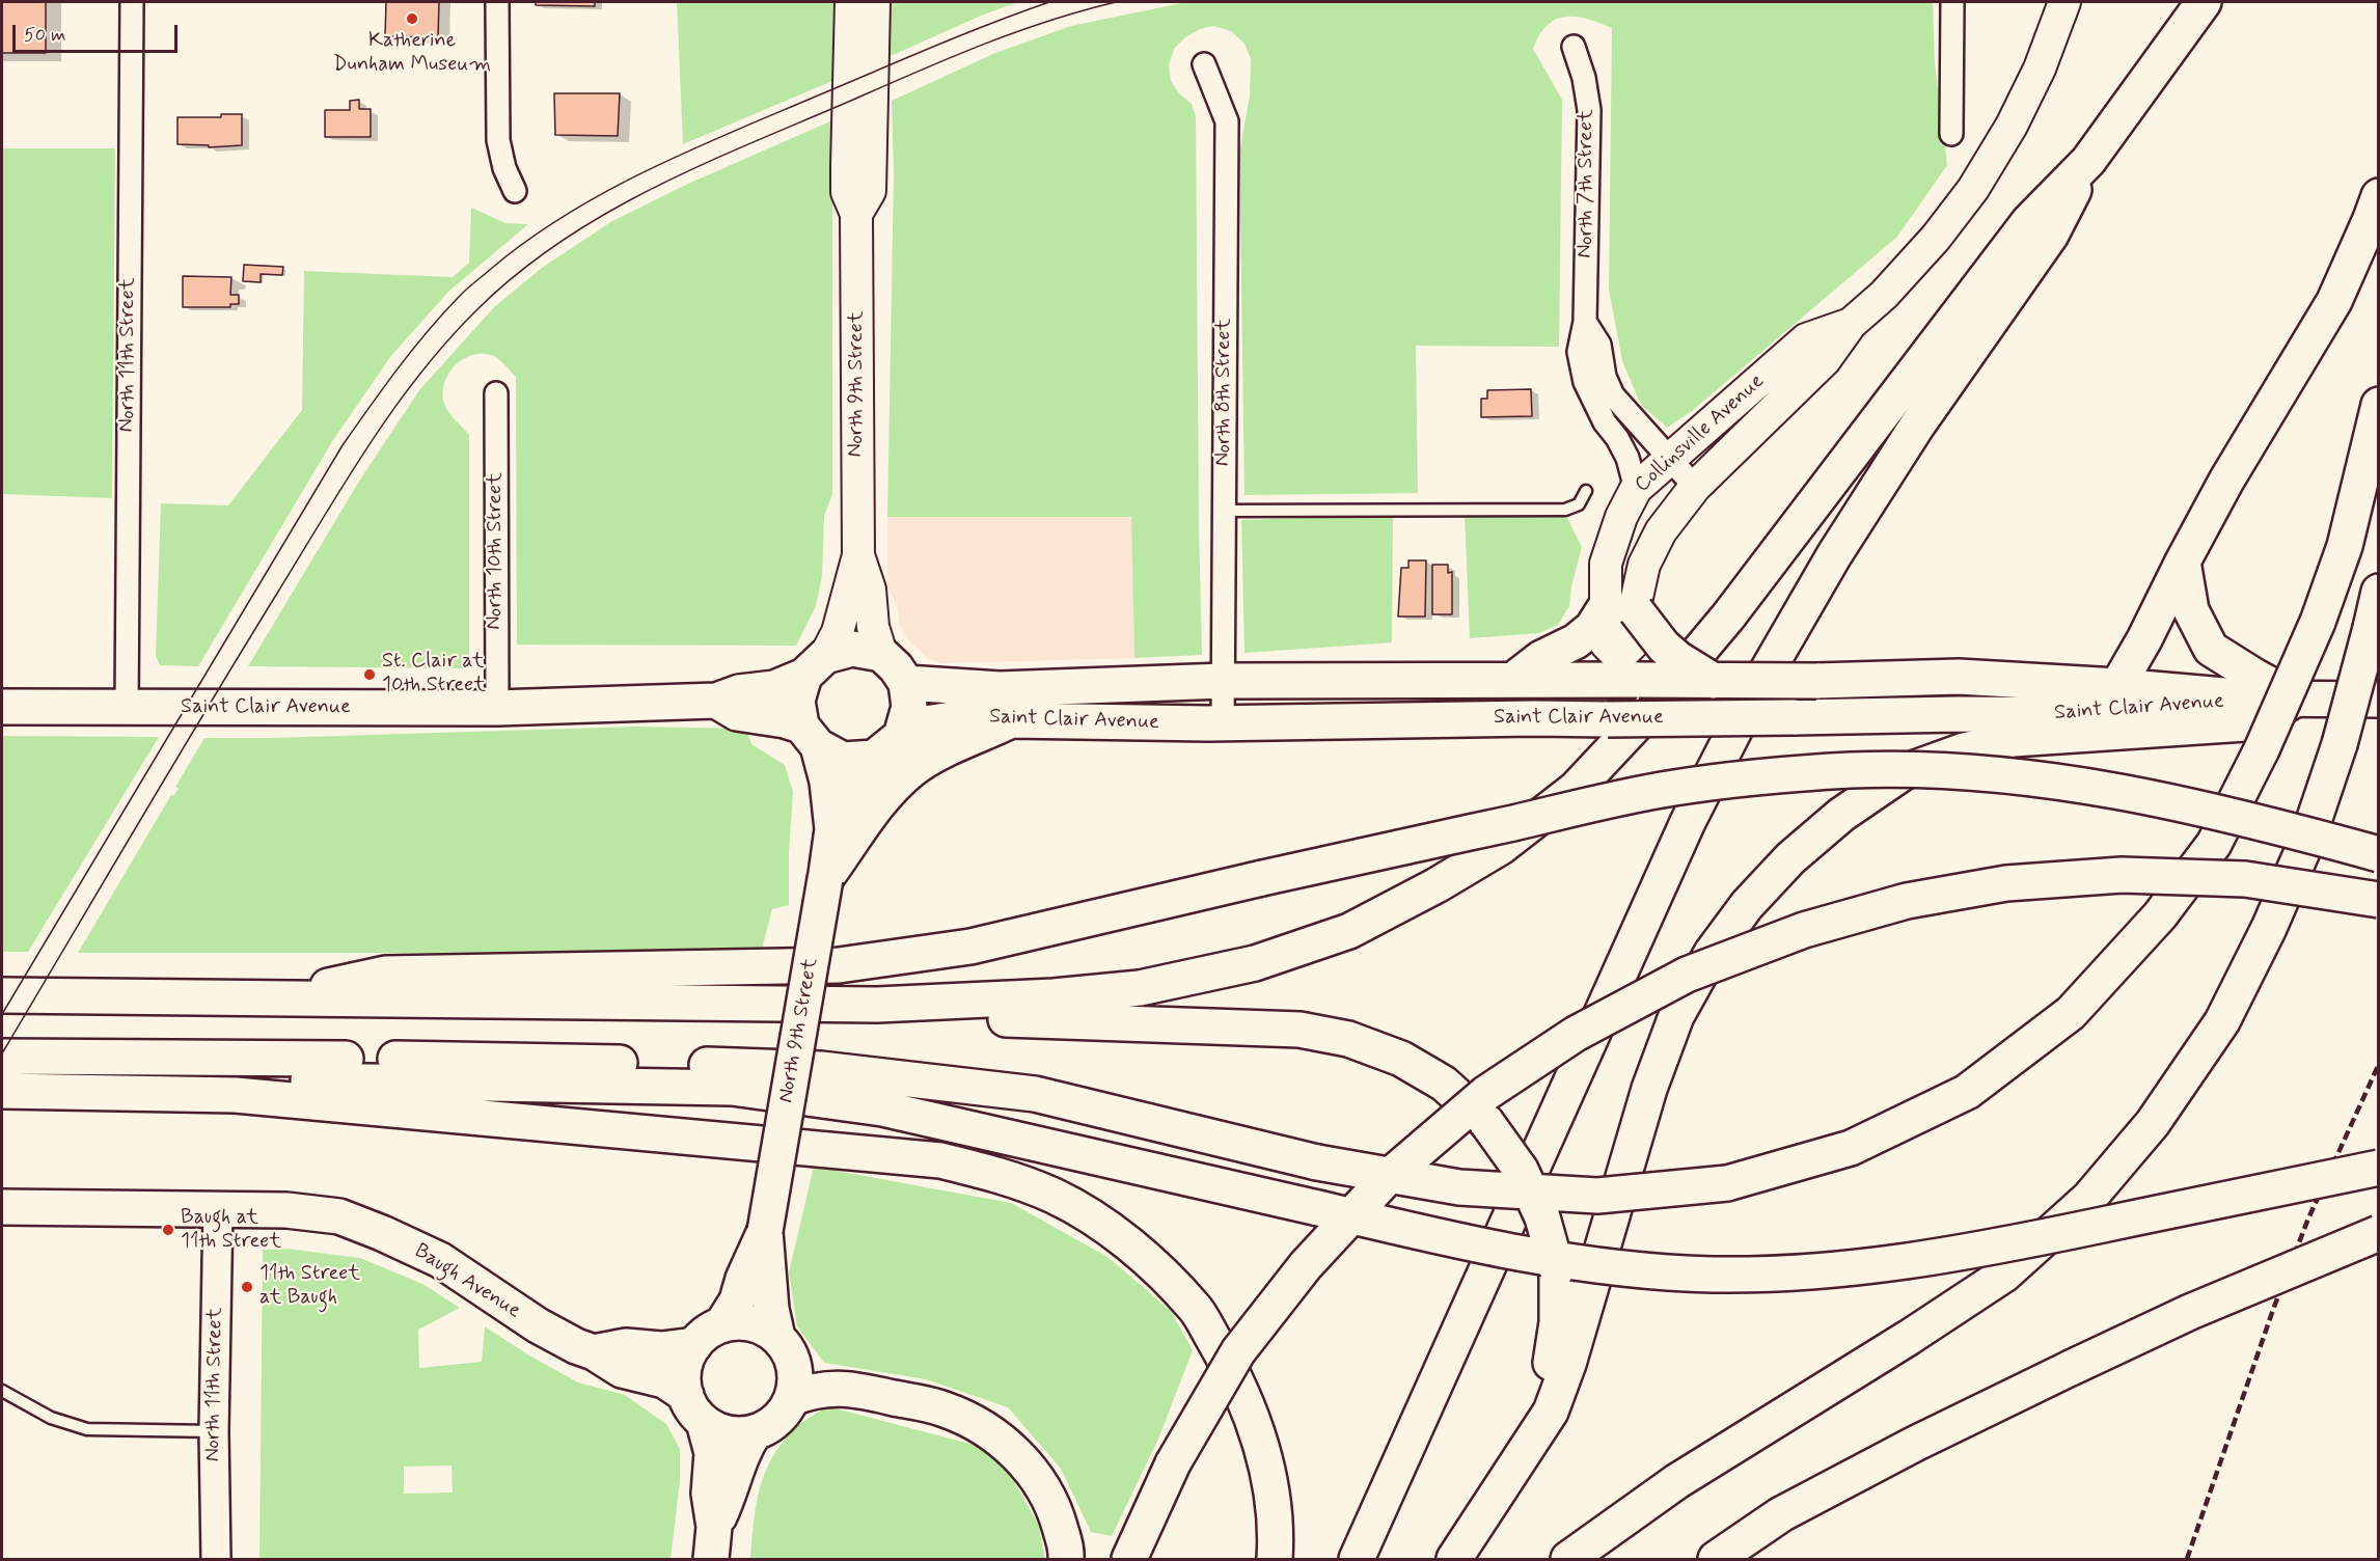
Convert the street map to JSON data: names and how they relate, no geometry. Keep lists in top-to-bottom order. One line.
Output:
{"streets":{"main road":["North 9th Street","Collinsville Avenue","Saint Clair Avenue","Baugh Avenue"],"street":["North 7th Street","North 11th Street","North 8th Street","North 10th Street"]},"crossings":[["North 7th Street","Collinsville Avenue"],["North 11th Street","Saint Clair Avenue"],["North 11th Street","Baugh Avenue"],["North 9th Street","Saint Clair Avenue"],["North 9th Street","Baugh Avenue"],["North 8th Street","Saint Clair Avenue"],["Collinsville Avenue","Saint Clair Avenue"],["North 10th Street","Saint Clair Avenue"]],"places":["Katherine Dunham Museum","St. Clair at 10th Street","Baugh at 11th Street","11th Street at Baugh"],"scale_bar":"50 m"}
